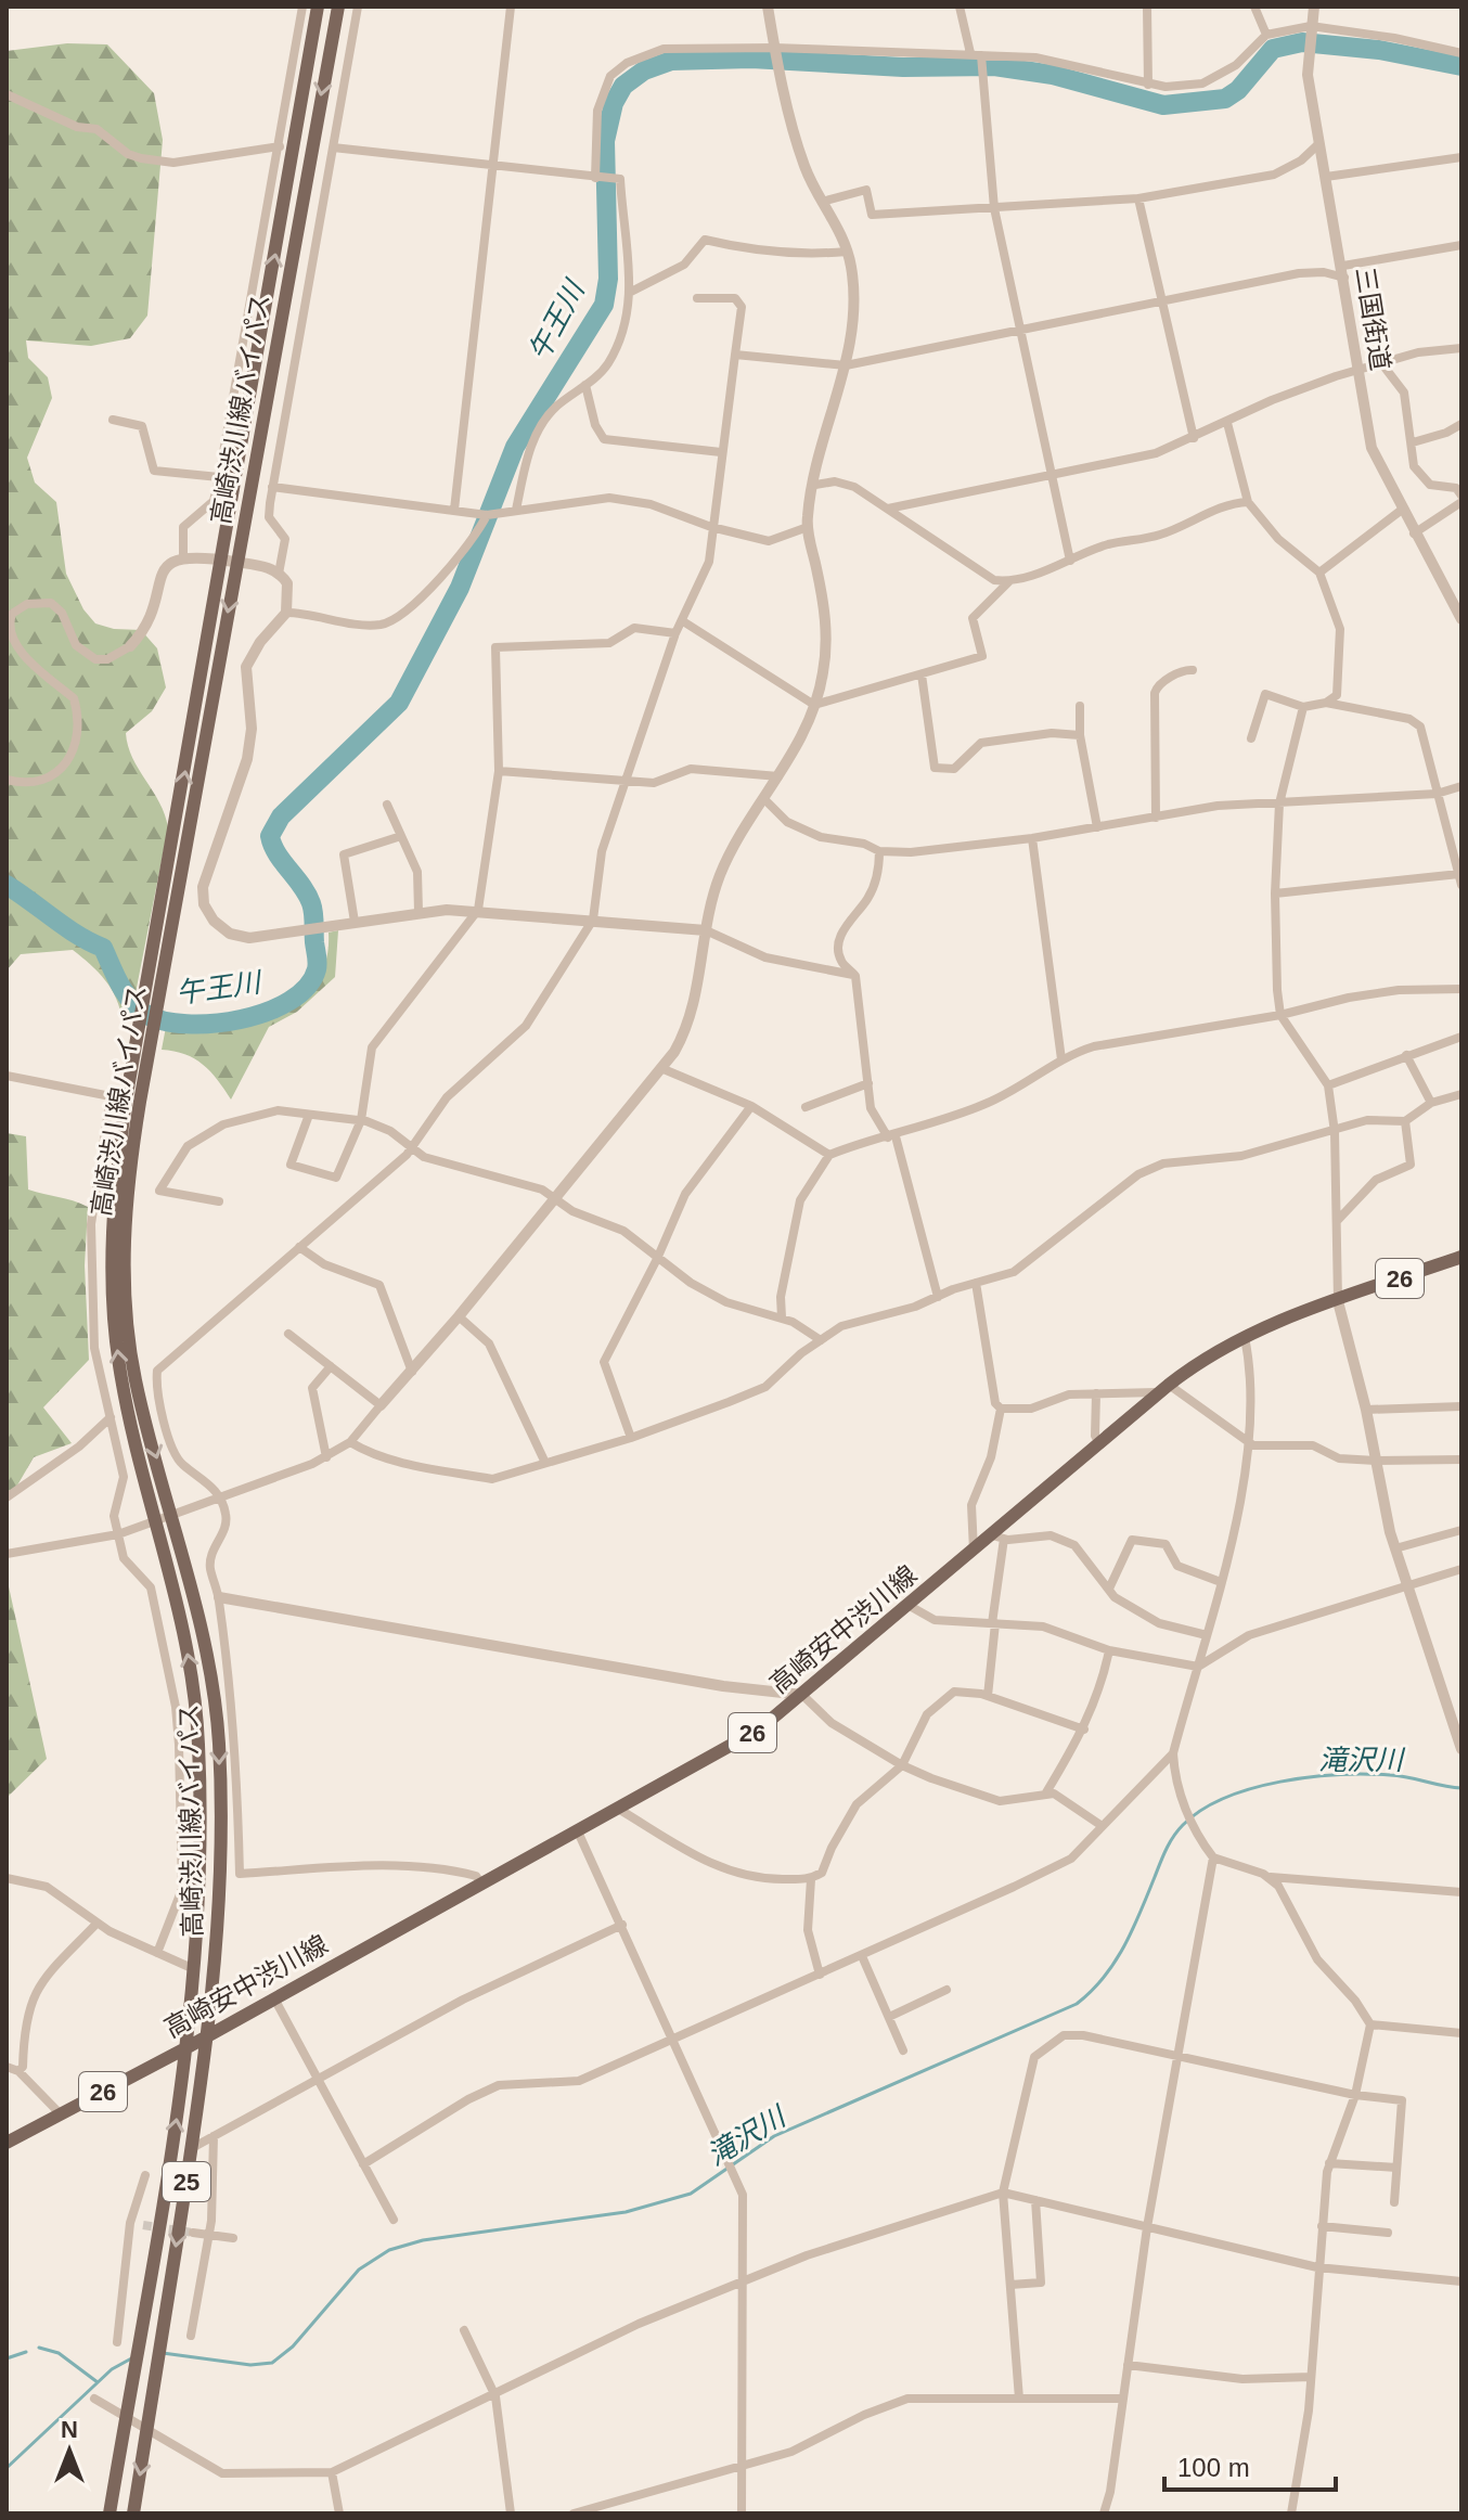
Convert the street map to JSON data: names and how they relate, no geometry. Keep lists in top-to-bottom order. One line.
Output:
{"streets":{"main road":["高崎渋川線バイパス","26","高崎安中渋川線","25"],"street":["三国街道"]},"crossings":[["高崎渋川線バイパス","高崎安中渋川線"]],"water":["午王川","滝沢川"],"scale_bar":"100 m","north":"top"}
